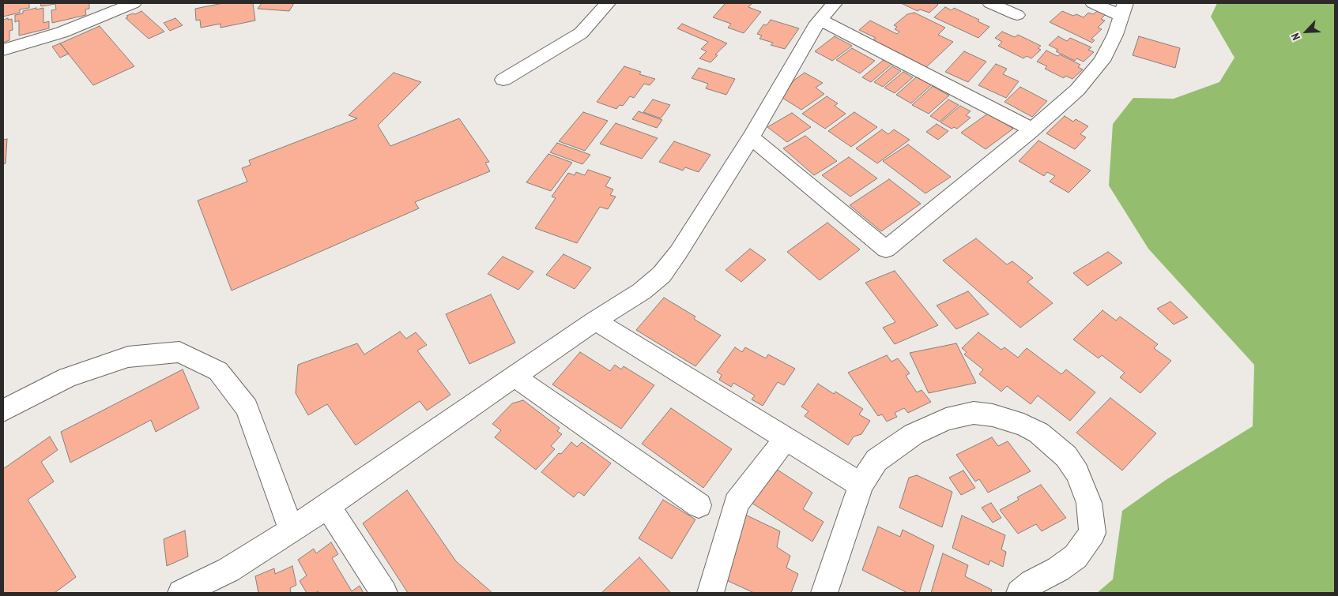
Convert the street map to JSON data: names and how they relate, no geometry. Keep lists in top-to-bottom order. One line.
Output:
{"north":"bottom left"}
